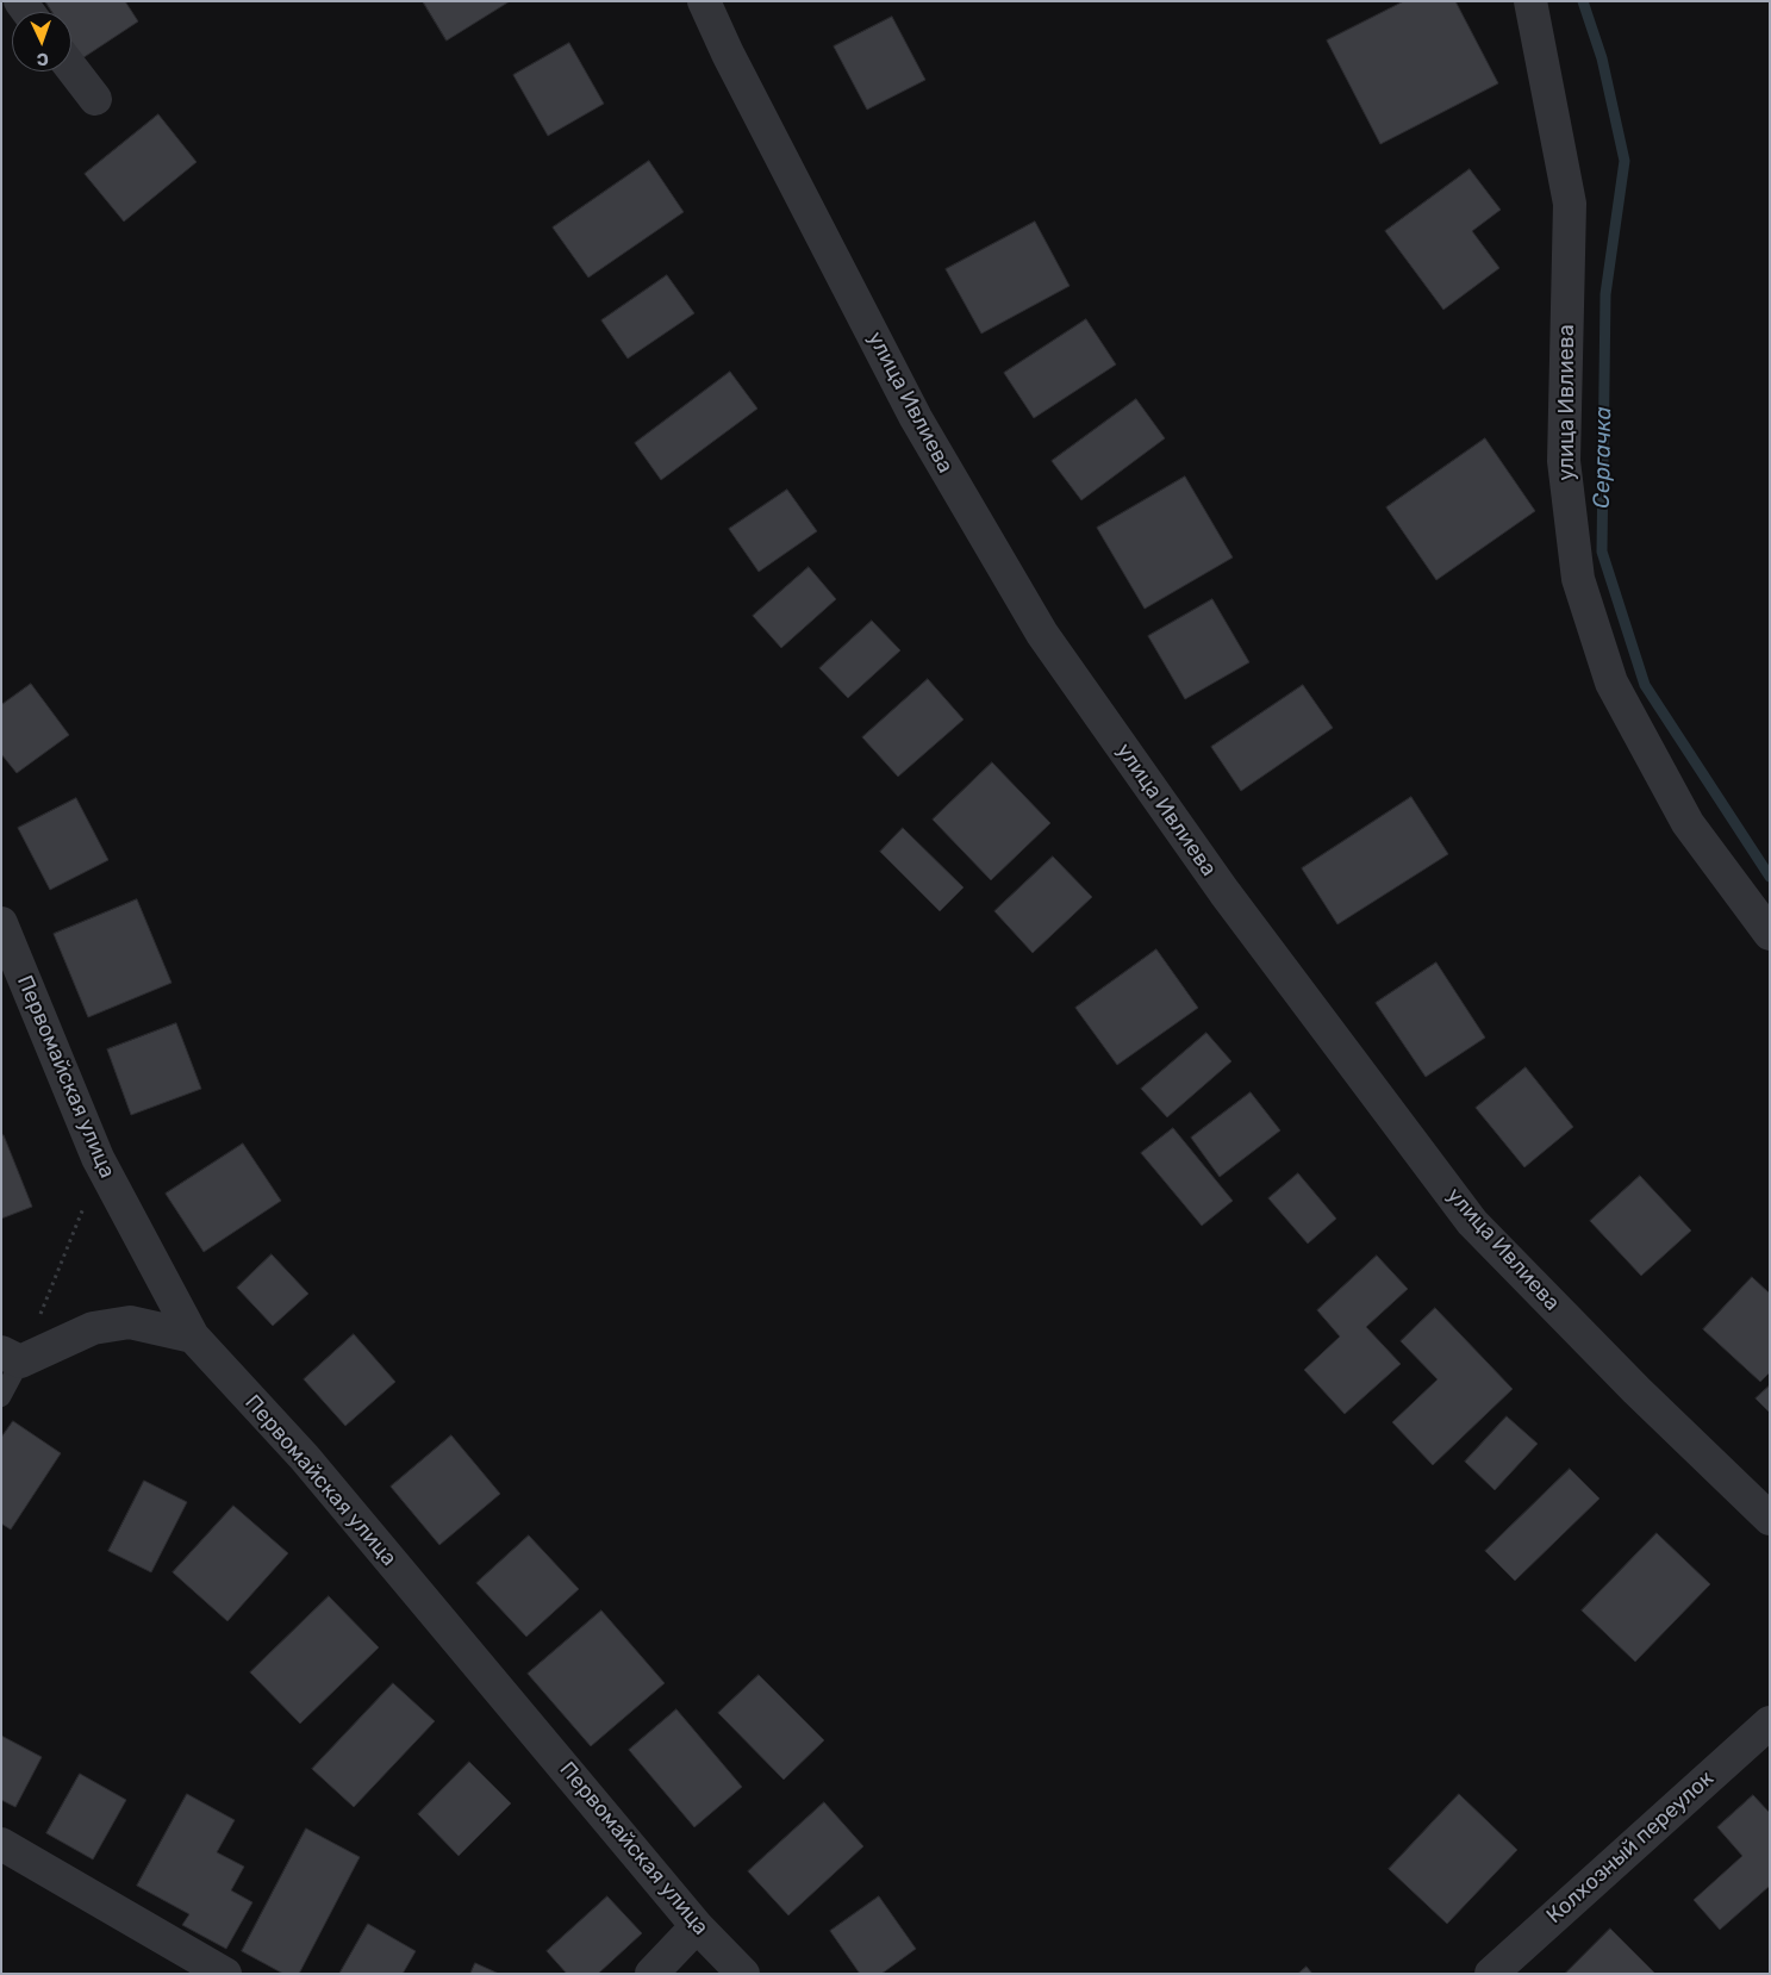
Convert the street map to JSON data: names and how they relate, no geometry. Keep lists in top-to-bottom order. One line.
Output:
{"streets":{"street":["улица Ивлиева","Первомайская улица","Колхозный переулок"]},"water":["Сергачка"],"north":"bottom"}
